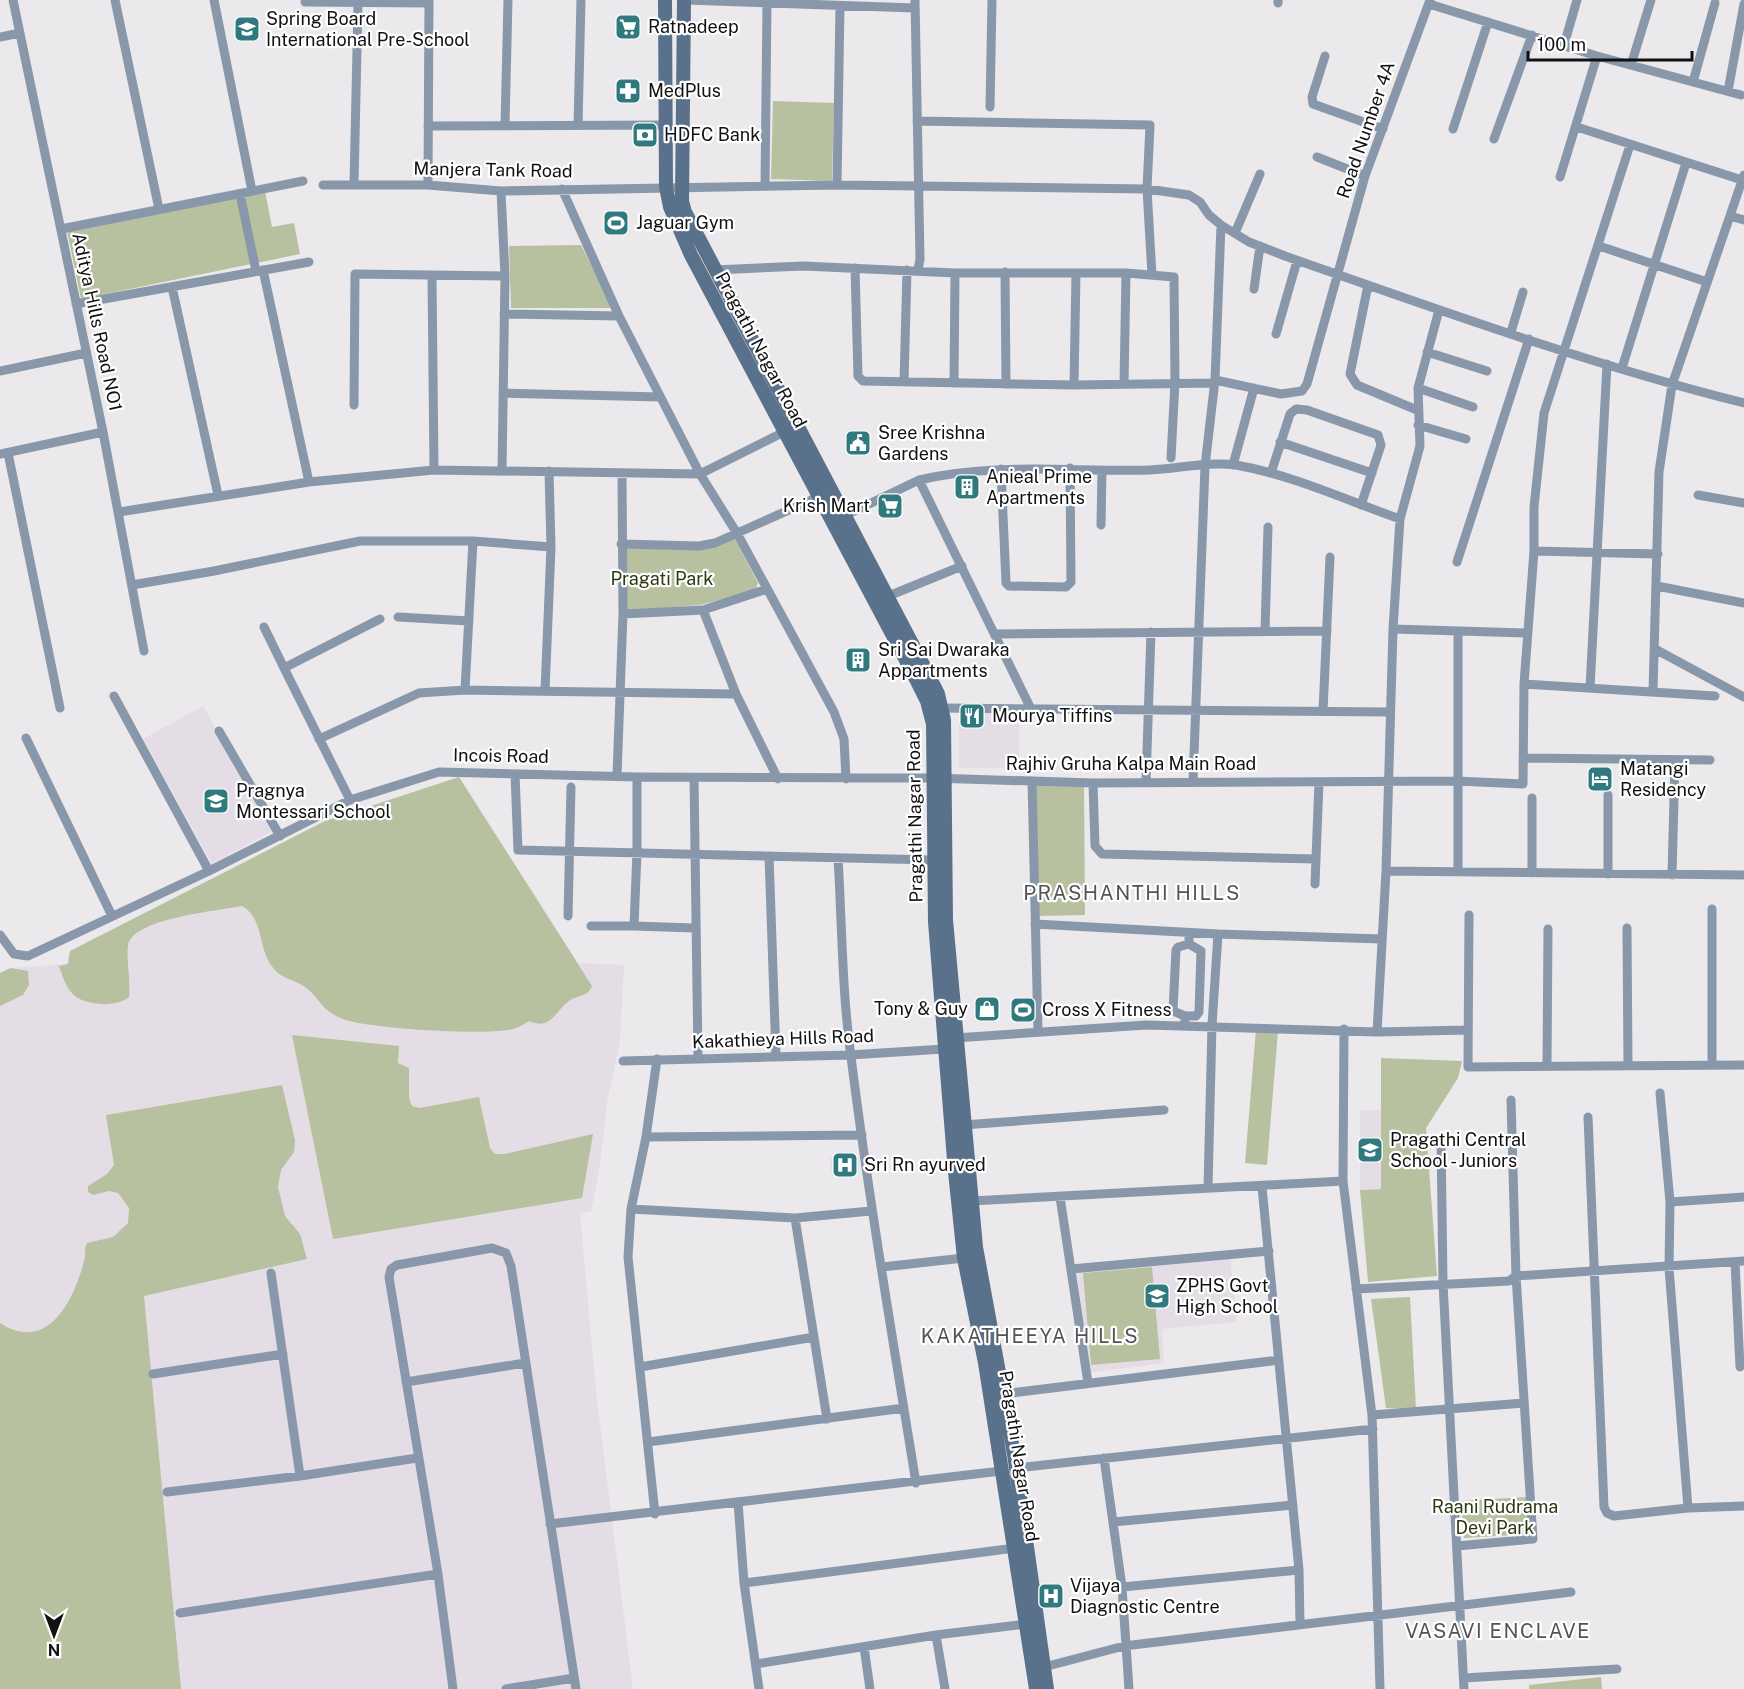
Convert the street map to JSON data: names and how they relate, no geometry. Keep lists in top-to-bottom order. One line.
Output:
{"streets":{"main road":["Pragathi Nagar Road"],"street":["Road Number 4A","Manjera Tank Road","Aditya Hills Road NO1","Incois Road","Rajhiv Gruha Kalpa Main Road","Kakathieya Hills Road"]},"crossings":[["Road Number 4A","Manjera Tank Road"],["Manjera Tank Road","Pragathi Nagar Road"],["Pragathi Nagar Road","Incois Road"],["Pragathi Nagar Road","Rajhiv Gruha Kalpa Main Road"],["Pragathi Nagar Road","Kakathieya Hills Road"],["Incois Road","Rajhiv Gruha Kalpa Main Road"]],"districts":["PRASHANTHI HILLS","KAKATHEEYA HILLS","VASAVI ENCLAVE"],"parks":["Pragati Park","Raani Rudrama Devi Park"],"places":{"supermarket":["Ratnadeep","Krish Mart"],"school or university":["Spring Board International Pre-School","Pragnya Montessari School","Pragathi Central School - Juniors","ZPHS Govt High School"],"pharmacy":["MedPlus"],"bank":["HDFC Bank"],"sports":["Jaguar Gym","Cross X Fitness"],"public building":["Sree Krishna Gardens"],"building":["Anieal Prime Apartments","Sri Sai Dwaraka Appartments"],"restaurant":["Mourya Tiffins"],"hotel":["Matangi Residency"],"shop":["Tony & Guy"],"hospital":["Sri Rn ayurved","Vijaya Diagnostic Centre"]},"scale_bar":"100 m","north":"bottom"}
